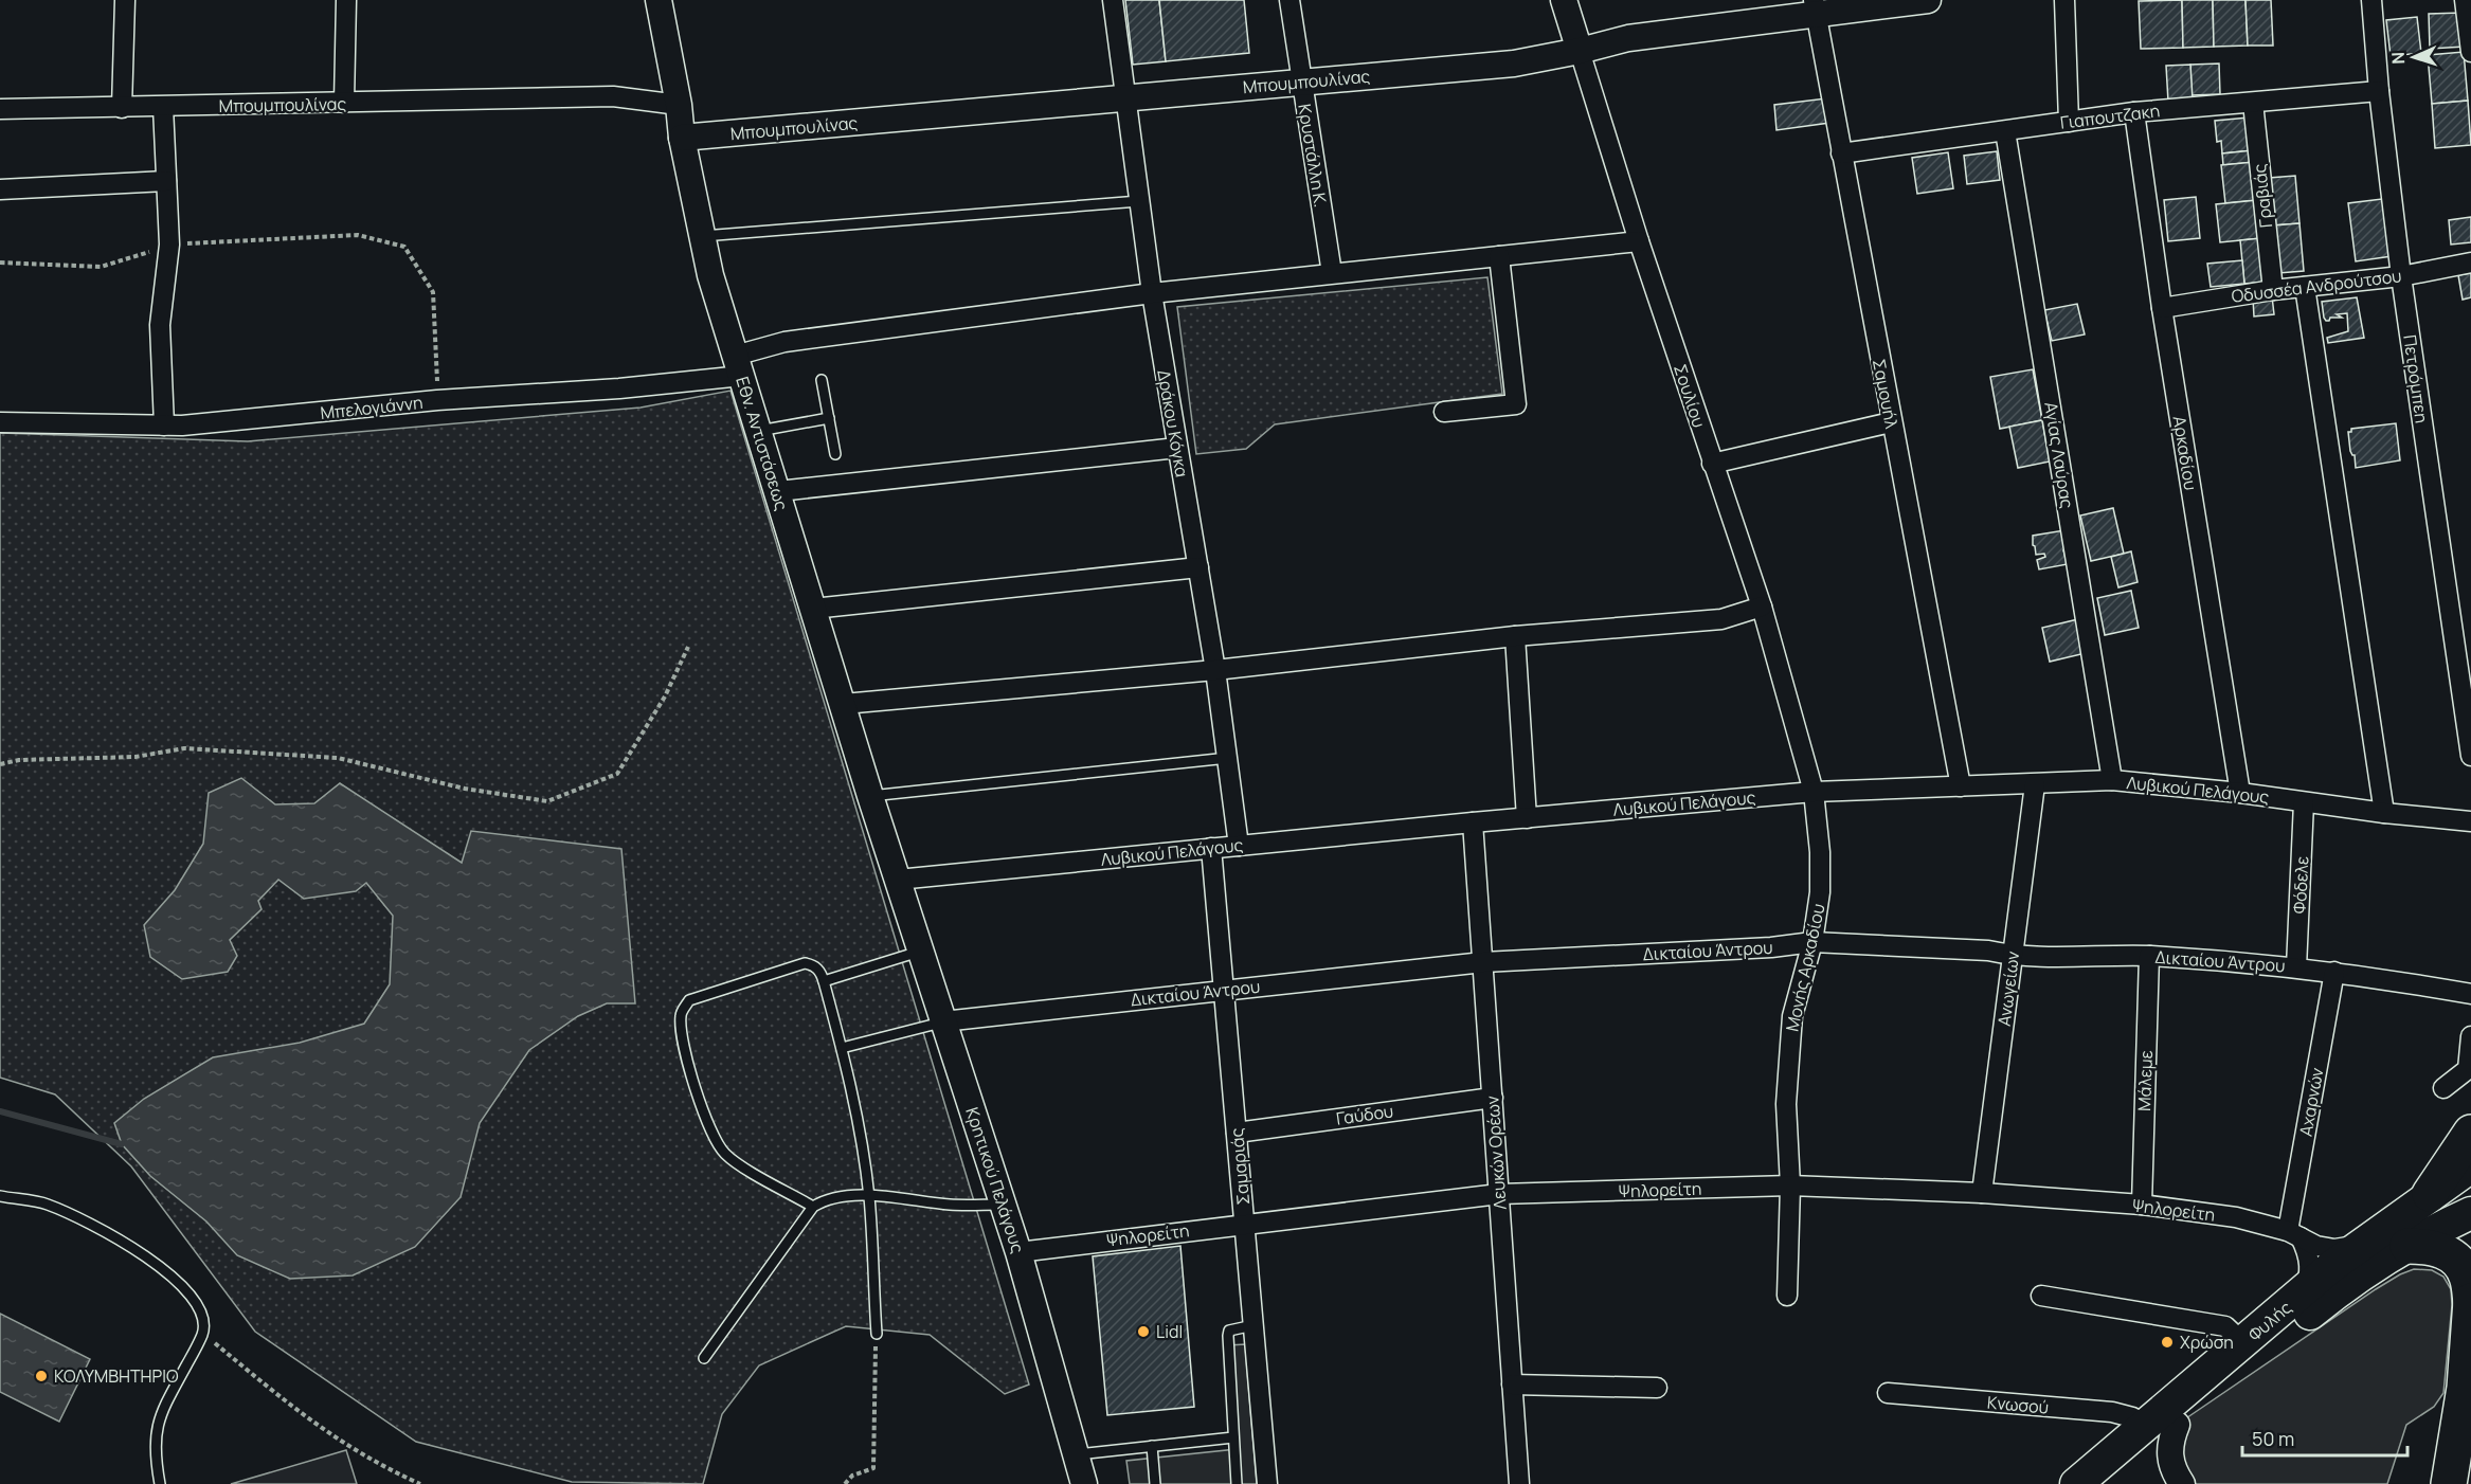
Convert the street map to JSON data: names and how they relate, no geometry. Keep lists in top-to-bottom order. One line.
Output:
{"streets":{"main road":["Φυλής"],"street":["Μπουμπουλίνας","Γιαπουτζακη","Κρυστάλλη Κ.","Γραβιάς","Οδυσσέα Ανδρούτσου","Πετρόμπεη","Σαμουήλ","Σουλίου","Μπελογιάννη","Δράκου Κόγκα","Εθν. Αντιστάσεως","Αρκαδίου","Αγίας Λαύρας","Λυβικού Πελάγους","Φόδελε","Δικταίου Άντρου","Μονής Αρκαδίου","Ανωγείων","Μάλεμε","Αχαρνών","Γαύδου","Λευκών Ορέων","Σαμαριάς","Κρητικού Πελάγους","Ψηλορείτη","Κνωσού"]},"crossings":[["Μπουμπουλίνας","Κρυστάλλη Κ."],["Μπουμπουλίνας","Σαμουήλ"],["Μπουμπουλίνας","Σουλίου"],["Μπουμπουλίνας","Δράκου Κόγκα"],["Μπουμπουλίνας","Εθν. Αντιστάσεως"],["Γιαπουτζακη","Γραβιάς"],["Γιαπουτζακη","Πετρόμπεη"],["Γιαπουτζακη","Σαμουήλ"],["Γιαπουτζακη","Αρκαδίου"],["Γιαπουτζακη","Αγίας Λαύρας"],["Κρυστάλλη Κ.","Μπελογιάννη"],["Γραβιάς","Οδυσσέα Ανδρούτσου"],["Οδυσσέα Ανδρούτσου","Πετρόμπεη"],["Οδυσσέα Ανδρούτσου","Αρκαδίου"],["Σαμουήλ","Λυβικού Πελάγους"],["Σουλίου","Μπελογιάννη"],["Σουλίου","Λυβικού Πελάγους"],["Σουλίου","Μονής Αρκαδίου"],["Μπελογιάννη","Δράκου Κόγκα"],["Μπελογιάννη","Εθν. Αντιστάσεως"],["Δράκου Κόγκα","Λυβικού Πελάγους"],["Εθν. Αντιστάσεως","Λυβικού Πελάγους"],["Εθν. Αντιστάσεως","Κρητικού Πελάγους"],["Αρκαδίου","Λυβικού Πελάγους"],["Αγίας Λαύρας","Λυβικού Πελάγους"],["Λυβικού Πελάγους","Φόδελε"],["Λυβικού Πελάγους","Μονής Αρκαδίου"],["Λυβικού Πελάγους","Ανωγείων"],["Λυβικού Πελάγους","Λευκών Ορέων"],["Λυβικού Πελάγους","Σαμαριάς"],["Λυβικού Πελάγους","Κρητικού Πελάγους"],["Φόδελε","Δικταίου Άντρου"],["Δικταίου Άντρου","Μονής Αρκαδίου"],["Δικταίου Άντρου","Ανωγείων"],["Δικταίου Άντρου","Μάλεμε"],["Δικταίου Άντρου","Αχαρνών"],["Δικταίου Άντρου","Λευκών Ορέων"],["Δικταίου Άντρου","Σαμαριάς"],["Δικταίου Άντρου","Κρητικού Πελάγους"],["Μονής Αρκαδίου","Ψηλορείτη"],["Ανωγείων","Ψηλορείτη"],["Μάλεμε","Ψηλορείτη"],["Αχαρνών","Ψηλορείτη"],["Γαύδου","Λευκών Ορέων"],["Γαύδου","Σαμαριάς"],["Λευκών Ορέων","Ψηλορείτη"],["Σαμαριάς","Ψηλορείτη"],["Κρητικού Πελάγους","Ψηλορείτη"],["Ψηλορείτη","Φυλής"],["Φυλής","Κνωσού"]],"places":["Lidl","Χρώση","ΚΟΛΥΜΒΗΤΗΡΙΟ"],"scale_bar":"50 m","north":"left"}
